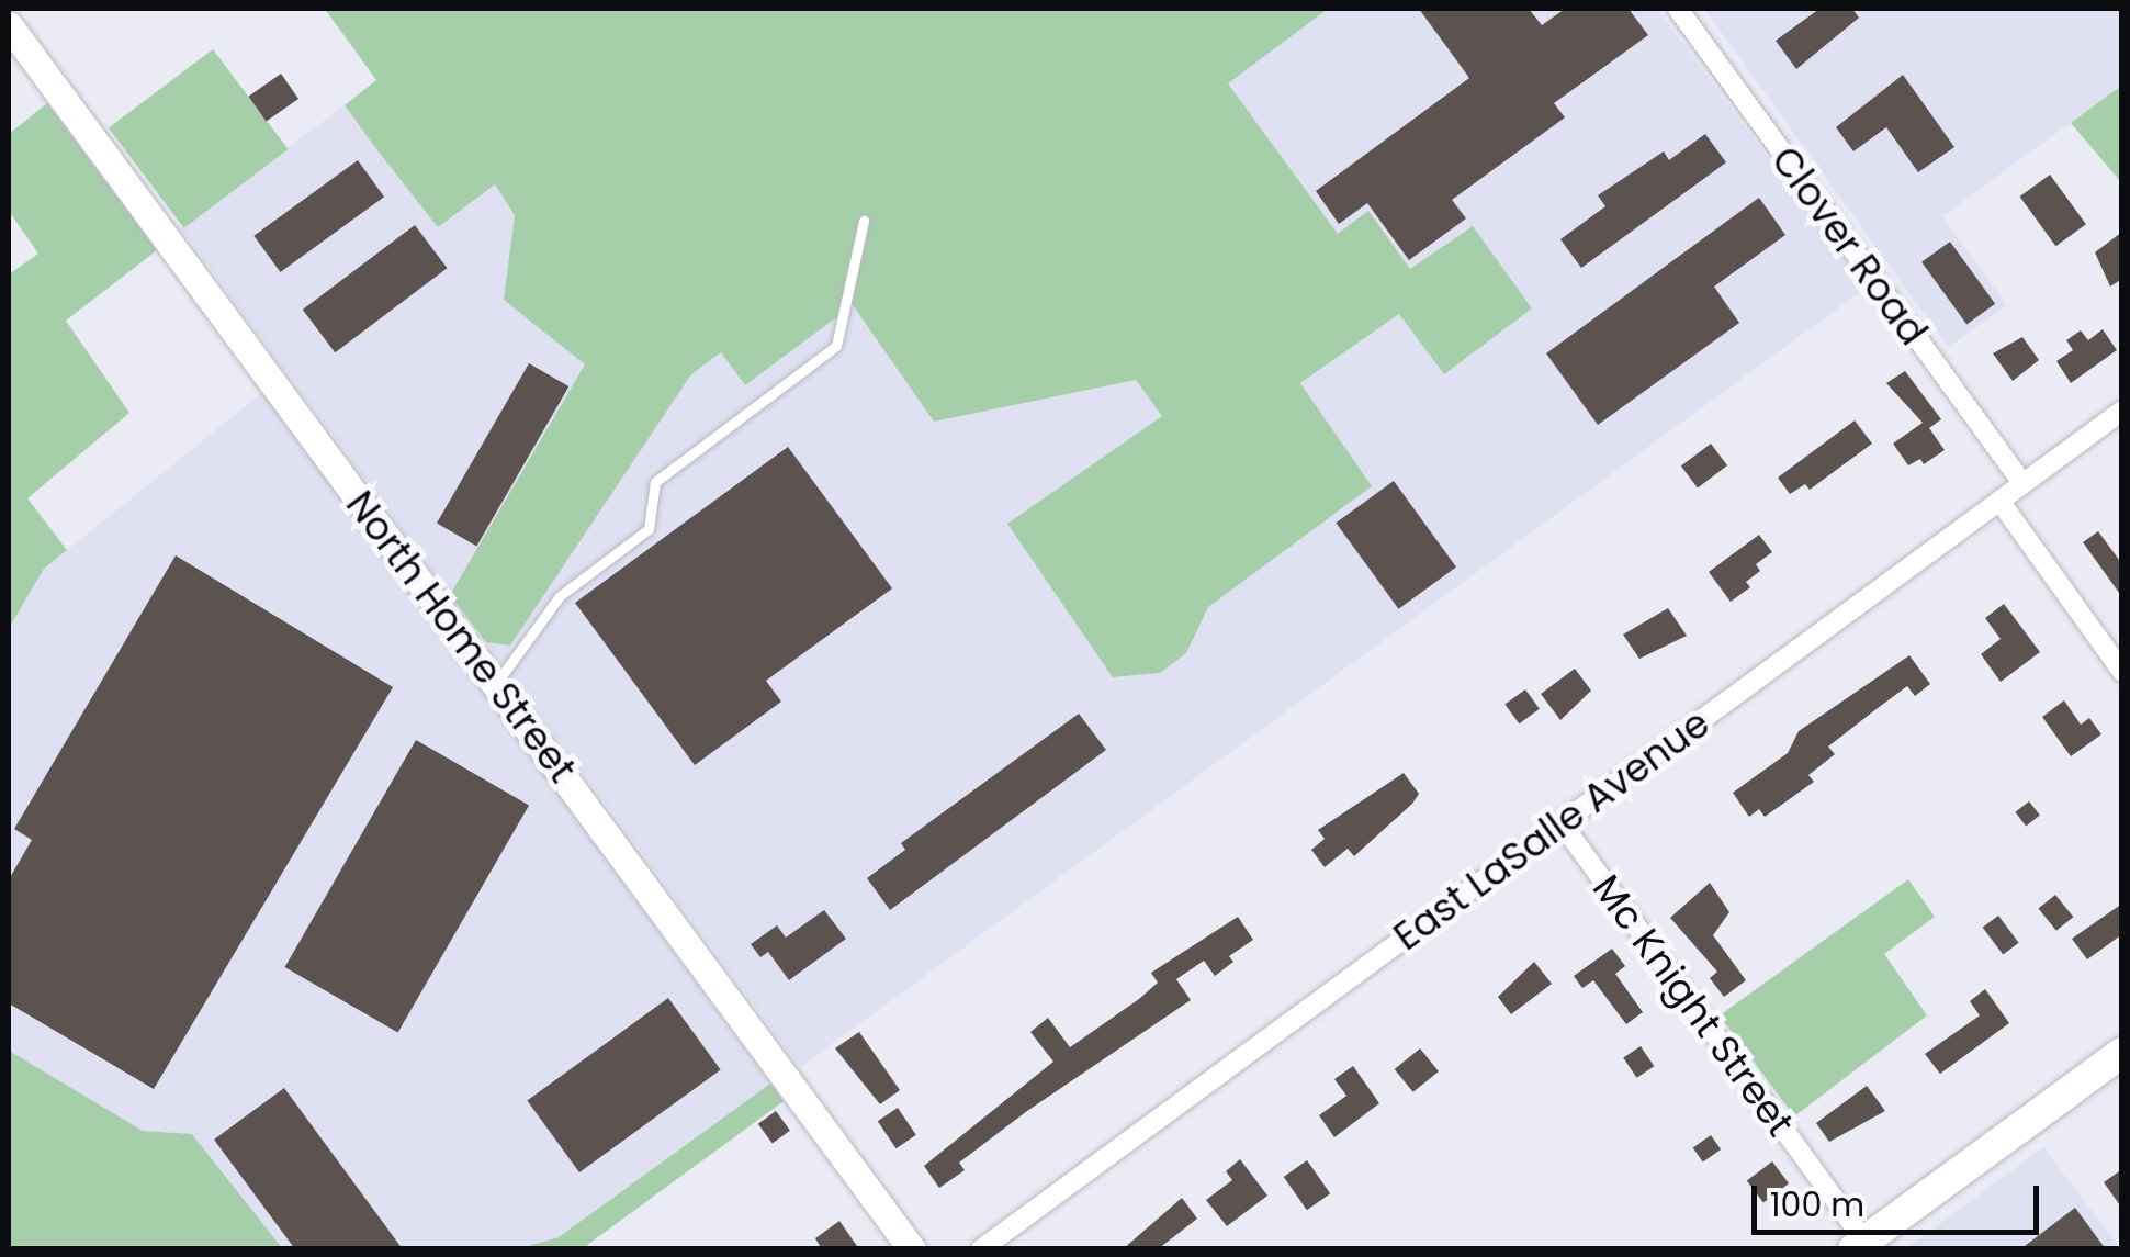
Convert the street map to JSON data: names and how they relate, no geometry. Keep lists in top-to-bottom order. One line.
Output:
{"streets":{"street":["Clover Road","North Home Street","East LaSalle Avenue","Mc Knight Street"]},"crossings":[["Clover Road","East LaSalle Avenue"],["East LaSalle Avenue","Mc Knight Street"]],"scale_bar":"100 m"}
